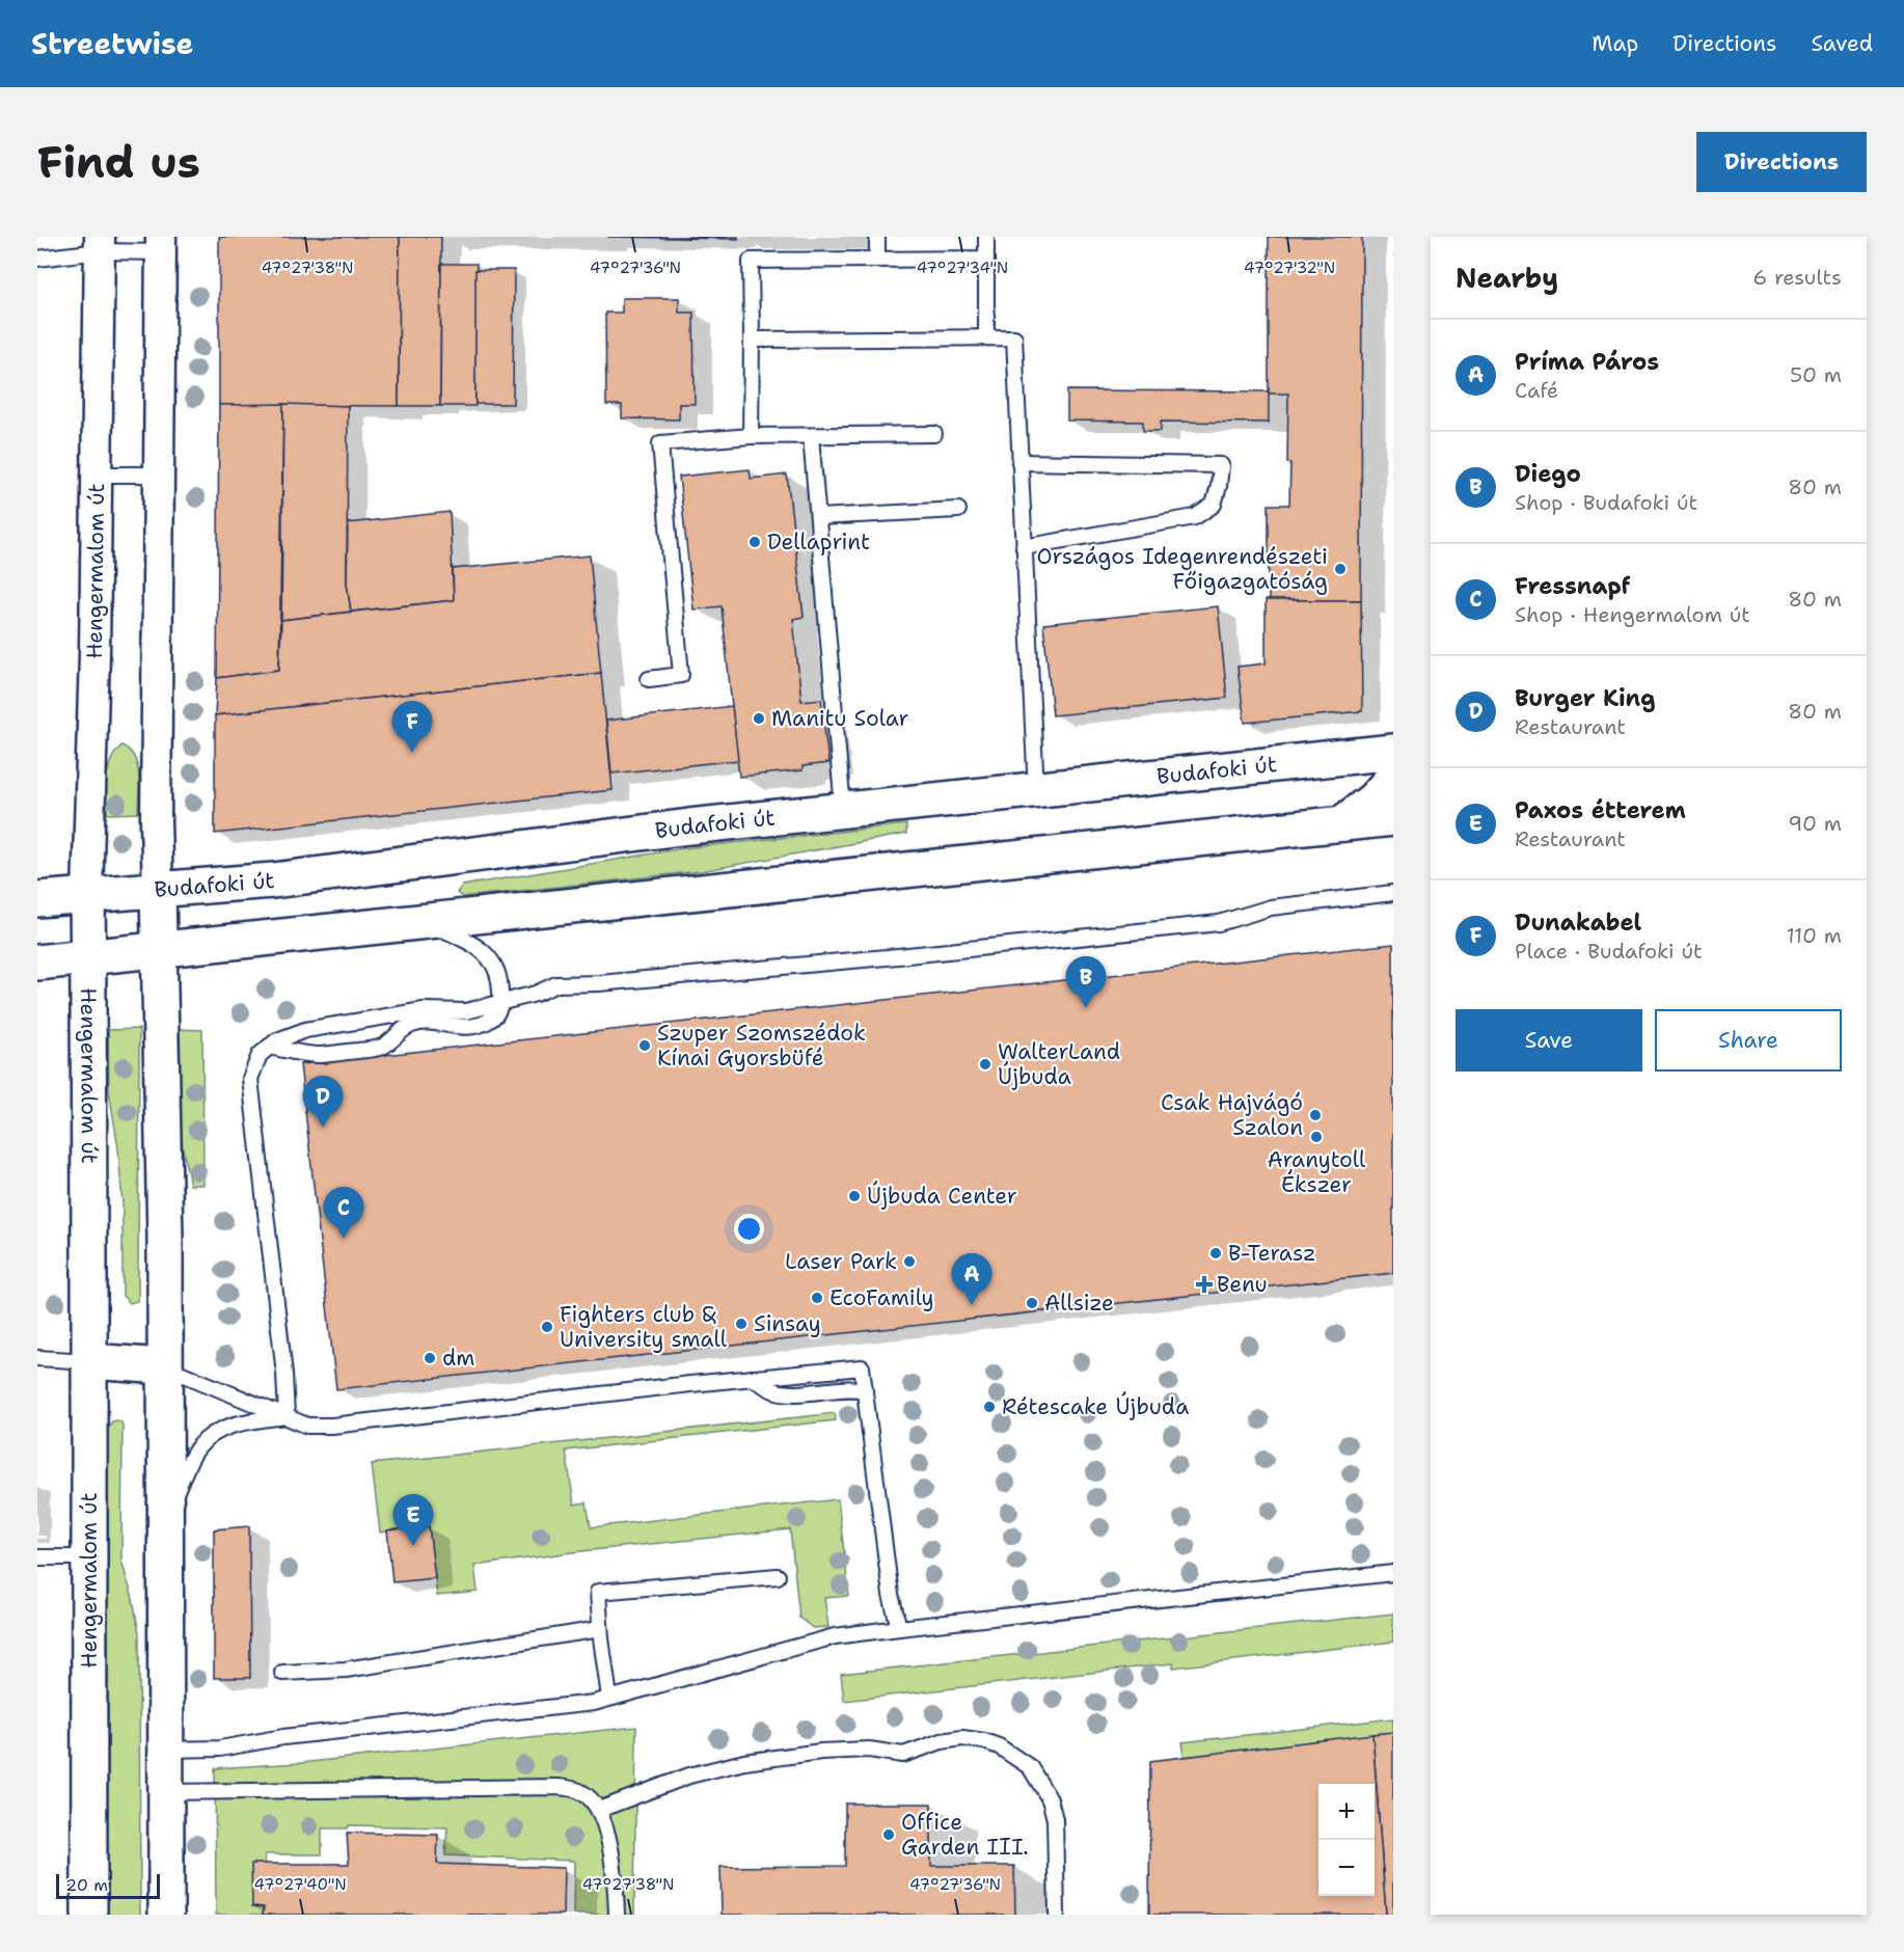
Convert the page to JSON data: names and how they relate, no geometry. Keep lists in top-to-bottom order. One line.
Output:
{"streets":{"main road":["Hengermalom út","Budafoki út"]},"crossings":[["Hengermalom út","Budafoki út"]],"places":{"other":["Dellaprint","Országos Idegenrendészeti Főigazgatóság","Manitu Solar","Szuper Szomszédok Kínai Gyorsbüfé","WalterLand Újbuda","Csak Hajvágó Szalon","Aranytoll Ékszer","Újbuda Center","B-Terasz","Laser Park","EcoFamily","Allsize","Sinsay","Fighters club & University small","dm","Rétescake Újbuda","Office Garden III."],"health":["Benu"]},"scale_bar":"20 m","page":{"header":"Streetwise","nav":["Map","Directions","Saved"],"buttons":["Directions",["Save","Share"]],"title":"Find us","heading":["Nearby","6 results"],"list":[{"mark":"A","name":"Príma Páros","note":"Café","value":"50 m"},{"mark":"B","name":"Diego","note":"Shop · Budafoki út","value":"80 m"},{"mark":"C","name":"Fressnapf","note":"Shop · Hengermalom út","value":"80 m"},{"mark":"D","name":"Burger King","note":"Restaurant","value":"80 m"},{"mark":"E","name":"Paxos étterem","note":"Restaurant","value":"90 m"},{"mark":"F","name":"Dunakabel","note":"Place · Budafoki út","value":"110 m"}],"pins":["F","B","D","C","A","E"],"map_buttons":["+","−"],"scale":"20 m"},"coordinates":["47°27'38\"N","47°27'36\"N","47°27'34\"N","47°27'32\"N","47°27'40\"N"]}
